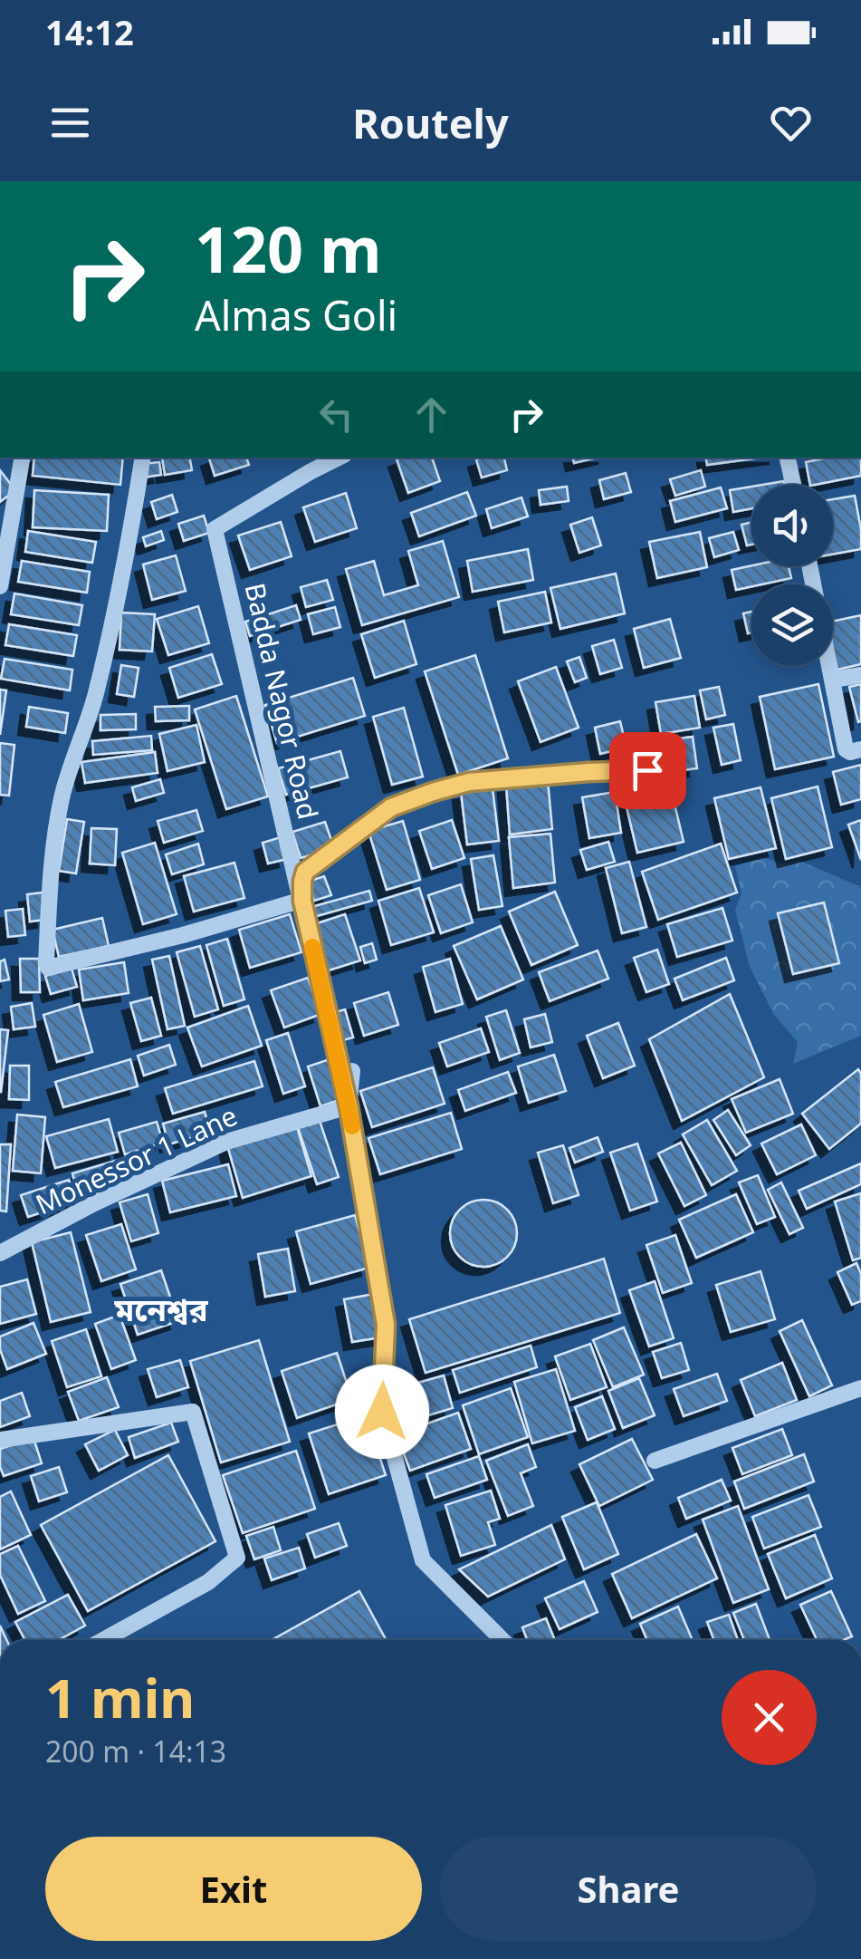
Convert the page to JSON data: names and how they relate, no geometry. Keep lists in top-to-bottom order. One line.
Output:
{"streets":{"street":["Badda Nagor Road","Monessor 1 Lane"]},"crossings":[["Badda Nagor Road","Monessor 1 Lane"]],"districts":["মনেশ্বর"],"page":{"status":"14:12","header":"Routely","turn":["120 m","Almas Goli"],"heading":["1 min","200 m · 14:13"],"buttons":["Exit","Share"]}}
